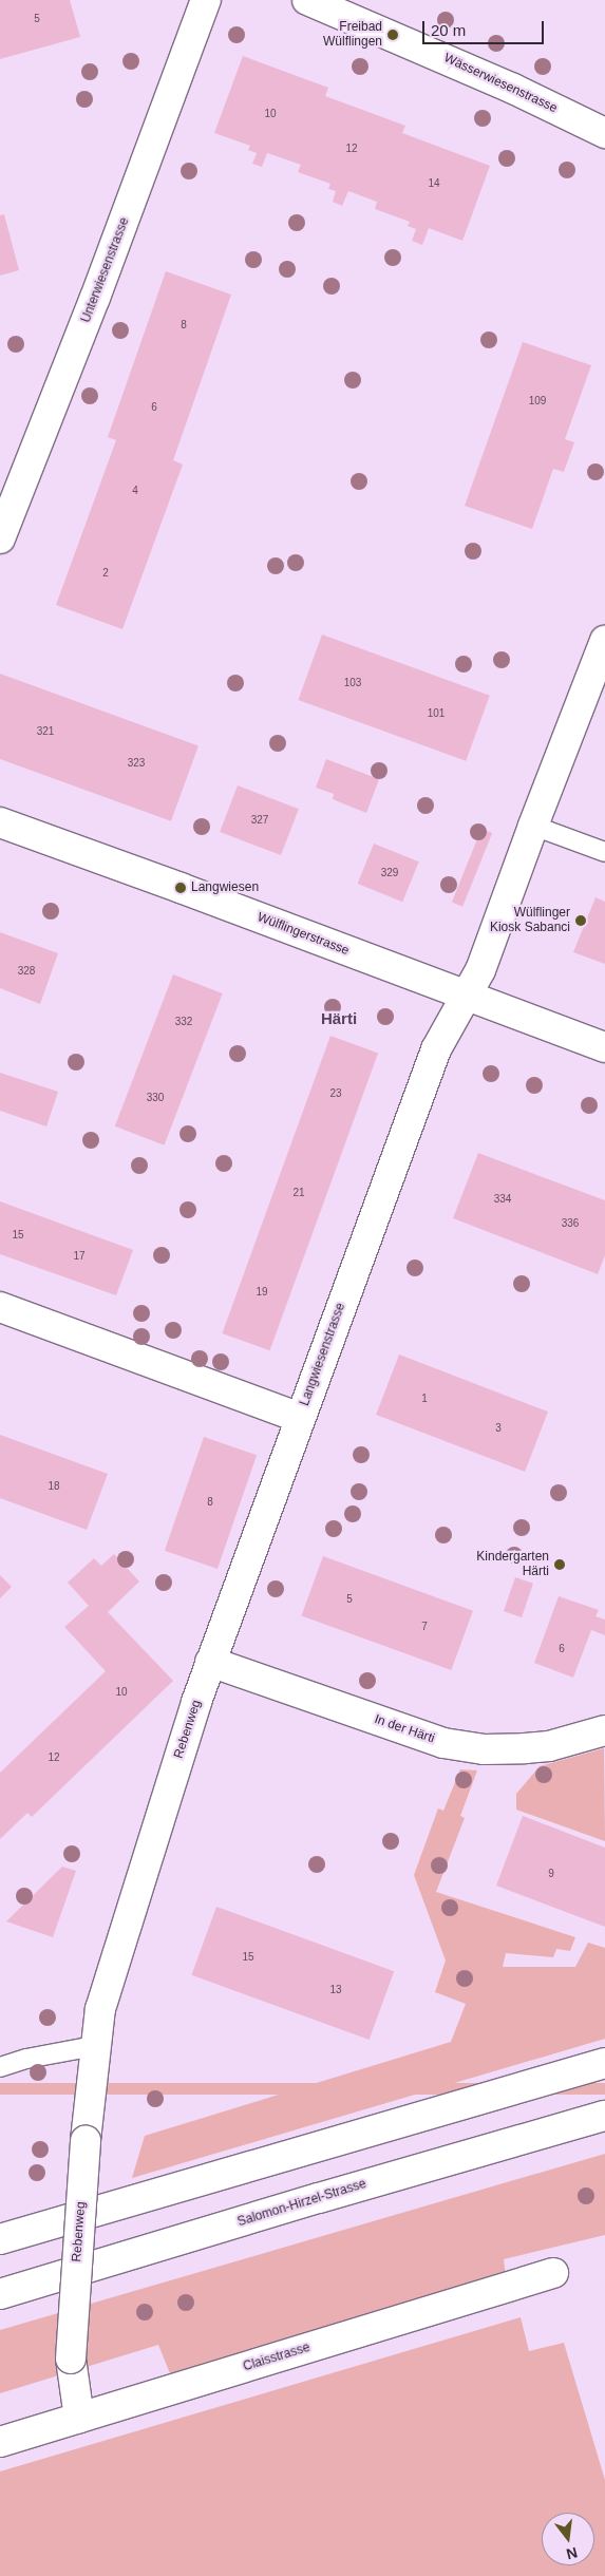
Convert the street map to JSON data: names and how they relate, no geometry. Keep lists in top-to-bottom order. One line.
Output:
{"streets":{"street":["Wässerwiesenstrasse","Unterwiesenstrasse","Wülflingerstrasse","Langwiesenstrasse","Rebenweg","In der Härti","Salomon-Hirzel-Strasse","Claisstrasse"]},"crossings":[["Wülflingerstrasse","Langwiesenstrasse"],["Langwiesenstrasse","Rebenweg"],["Rebenweg","In der Härti"],["Rebenweg","Claisstrasse"]],"districts":["Härti"],"places":["Freibad Wülflingen","Langwiesen","Wülflinger Kiosk Sabanci","Kindergarten Härti"],"house_numbers":["5","10","12","14","8","109","6","4","2","103","101","321","323","327","329","328","332","23","330","21","334","336","15","17","19","1","3","18","8","5","7","6","10","12","9","15","13"],"scale_bar":"20 m","north":"bottom"}
